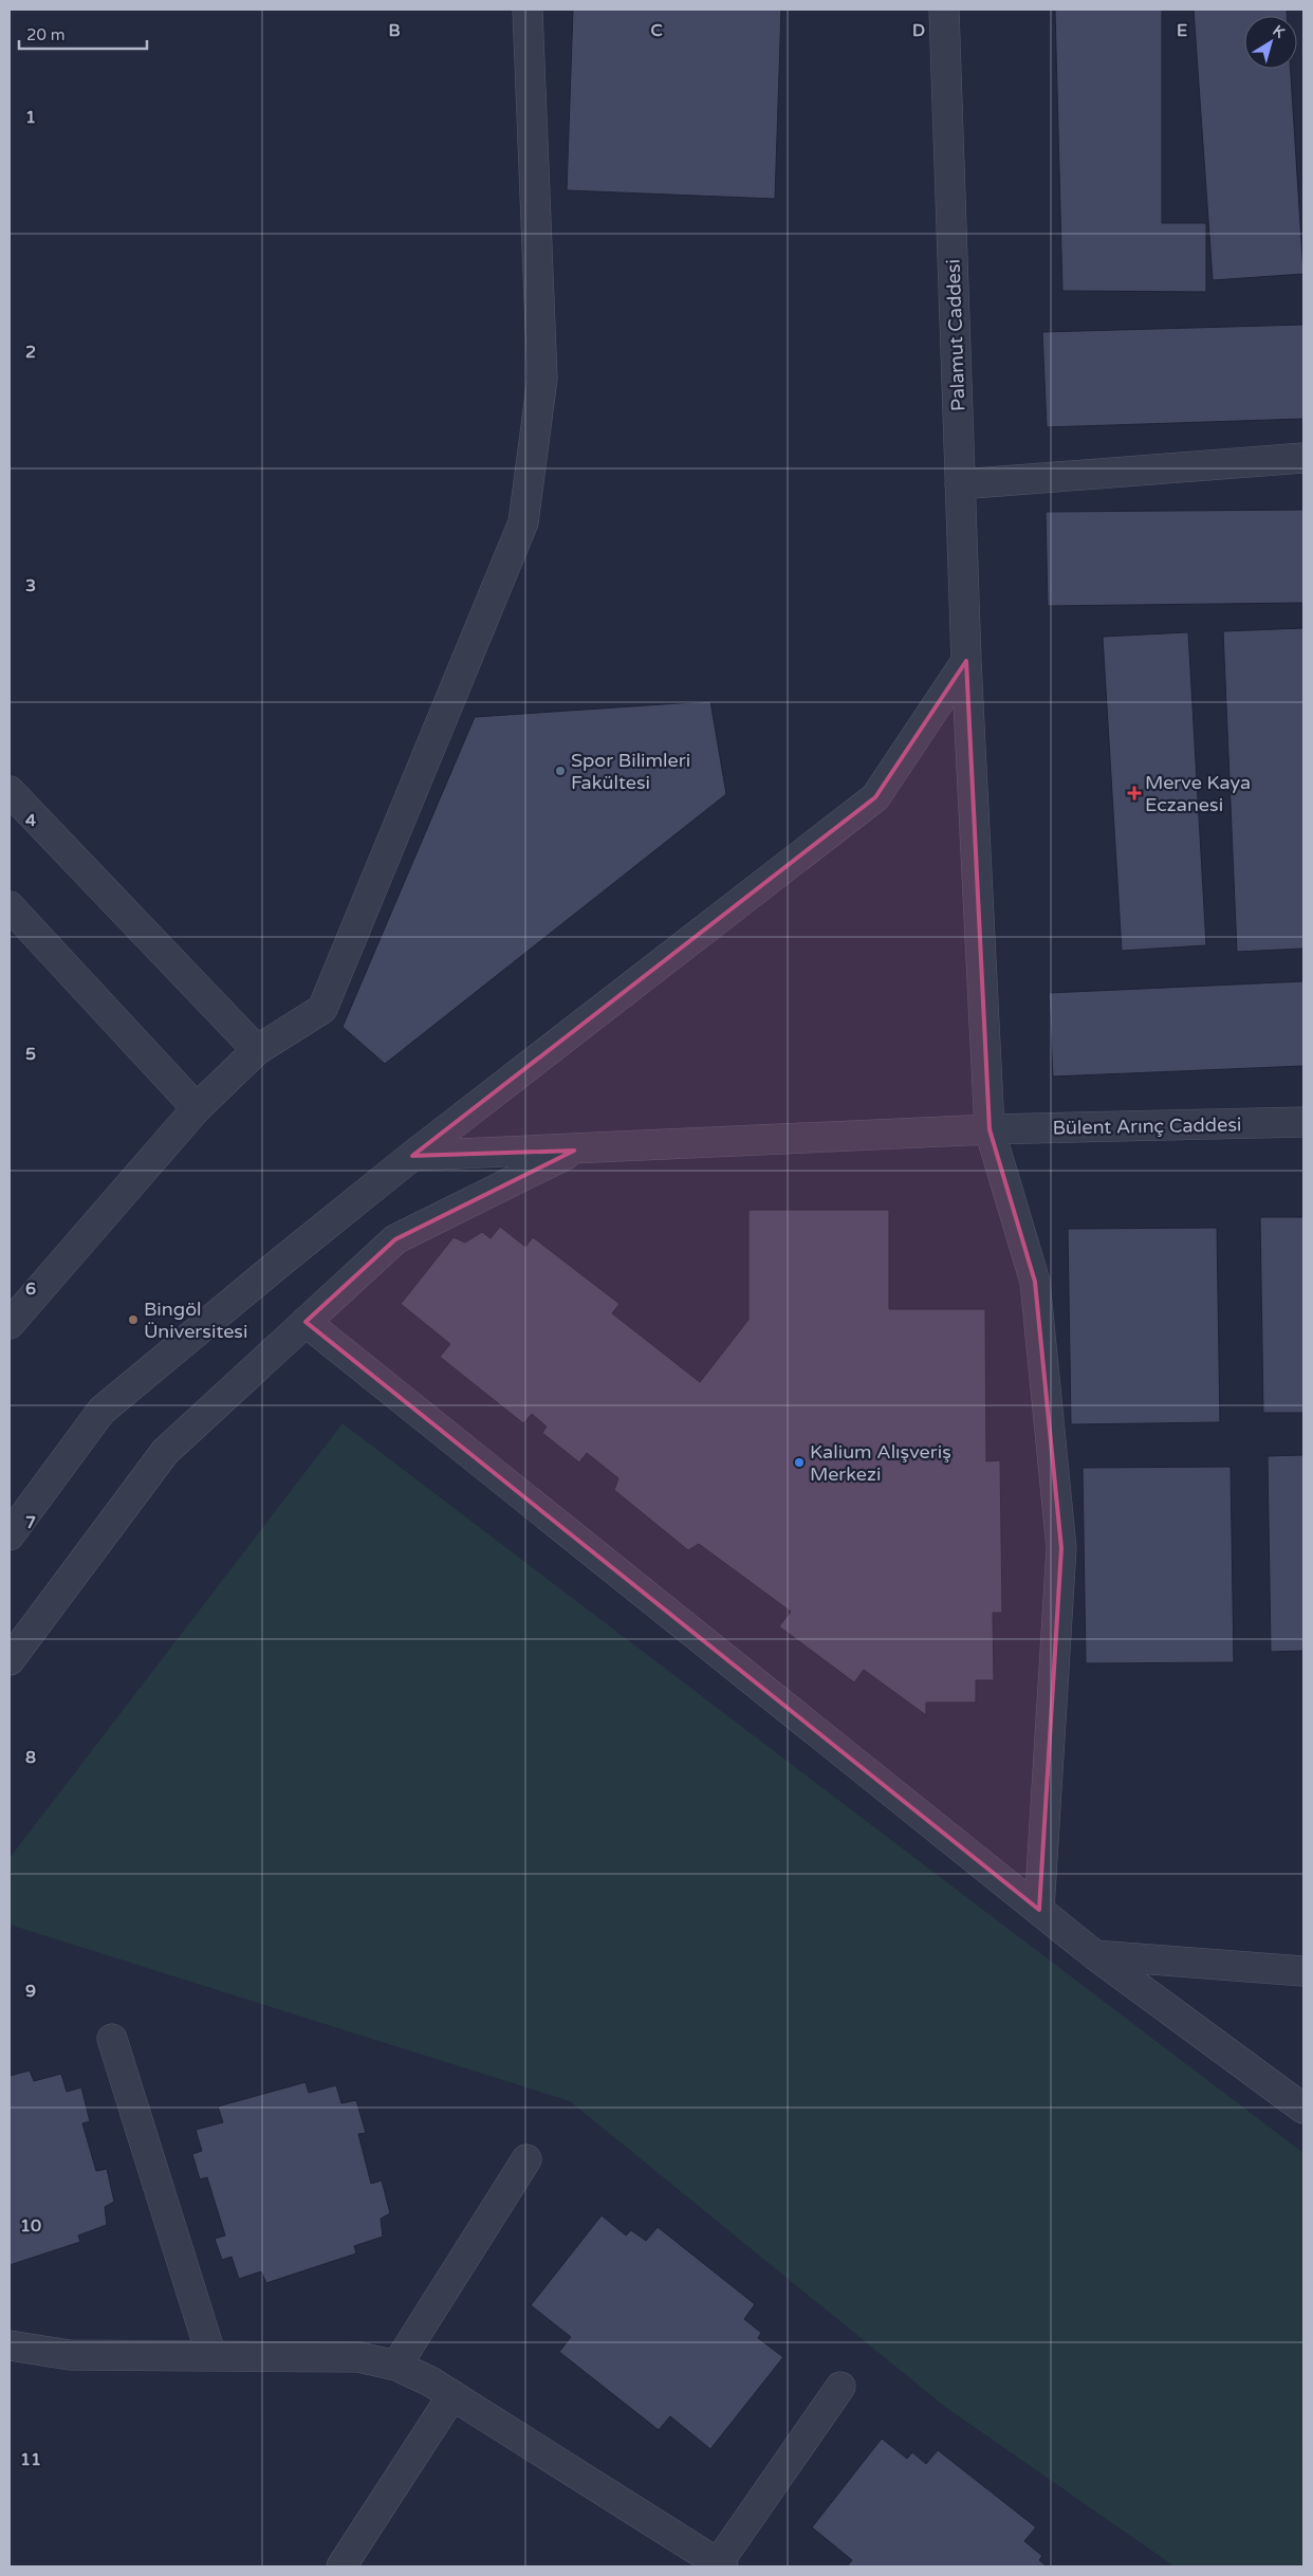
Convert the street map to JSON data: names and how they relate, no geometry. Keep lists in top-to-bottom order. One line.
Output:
{"streets":{"street":["Palamut Caddesi","Bülent Arınç Caddesi"]},"crossings":[["Palamut Caddesi","Bülent Arınç Caddesi"]],"places":{"other":["Spor Bilimleri Fakültesi","Bingöl Üniversitesi","Kalium Alışveriş Merkezi"],"health":["Merve Kaya Eczanesi"]},"scale_bar":"20 m","north":"top right","grid":{"columns":["B","C","D","E"],"rows":["1","2","3","4","5","6","7","8","9","10","11"]}}
